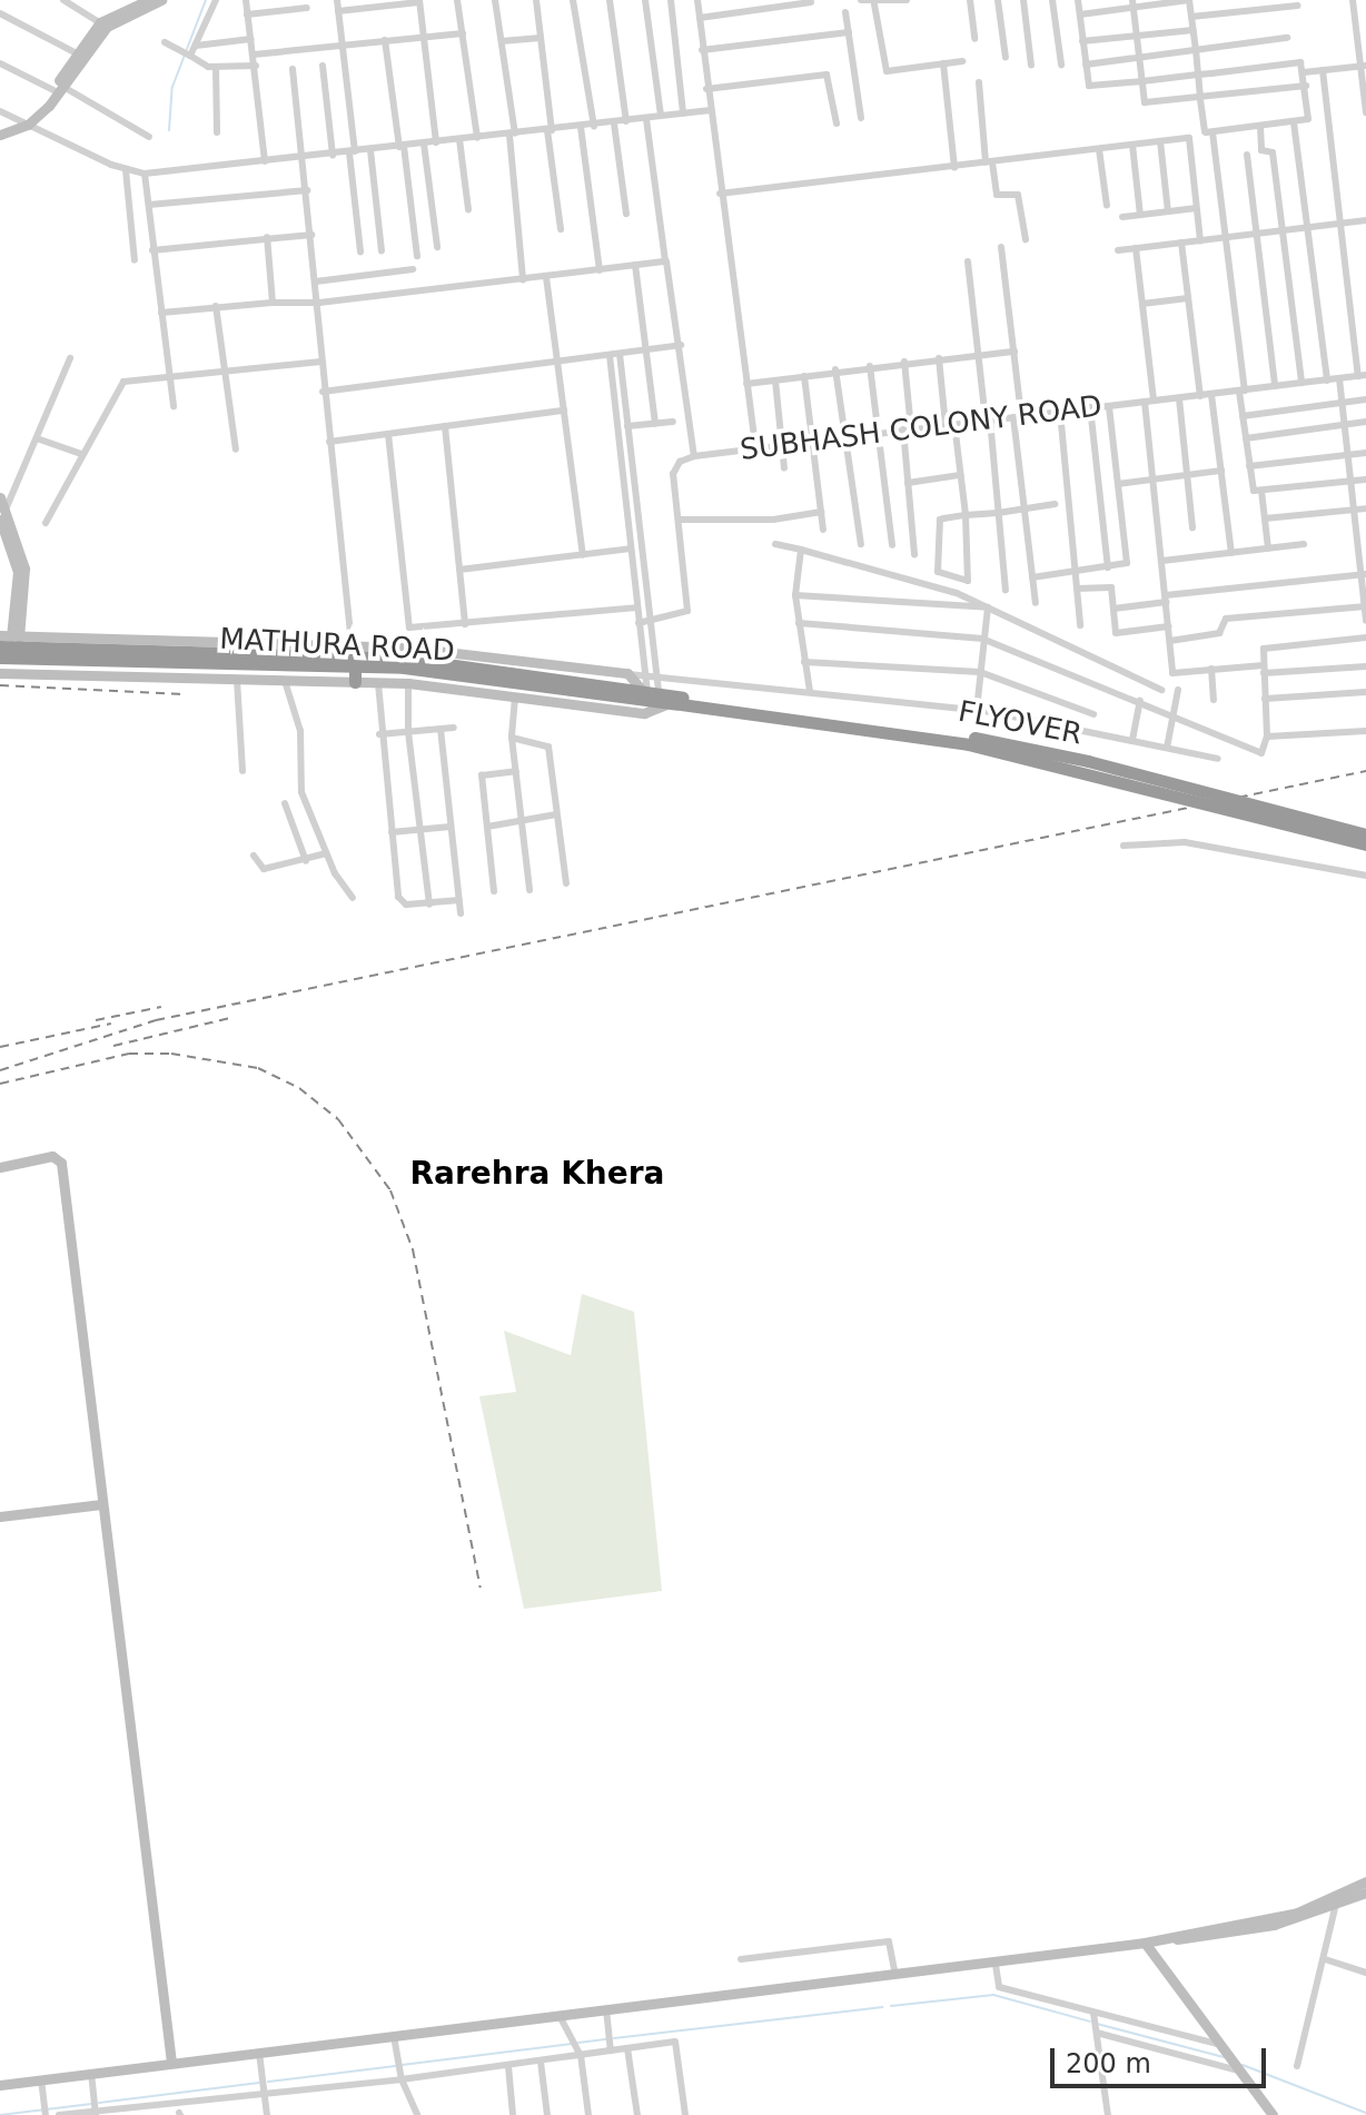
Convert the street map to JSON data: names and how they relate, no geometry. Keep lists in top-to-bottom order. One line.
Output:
{"streets":{"highway":["MATHURA ROAD","FLYOVER"],"street":["SUBHASH COLONY ROAD"]},"crossings":[["MATHURA ROAD","FLYOVER"]],"districts":["Rarehra Khera"],"scale_bar":"200 m"}
